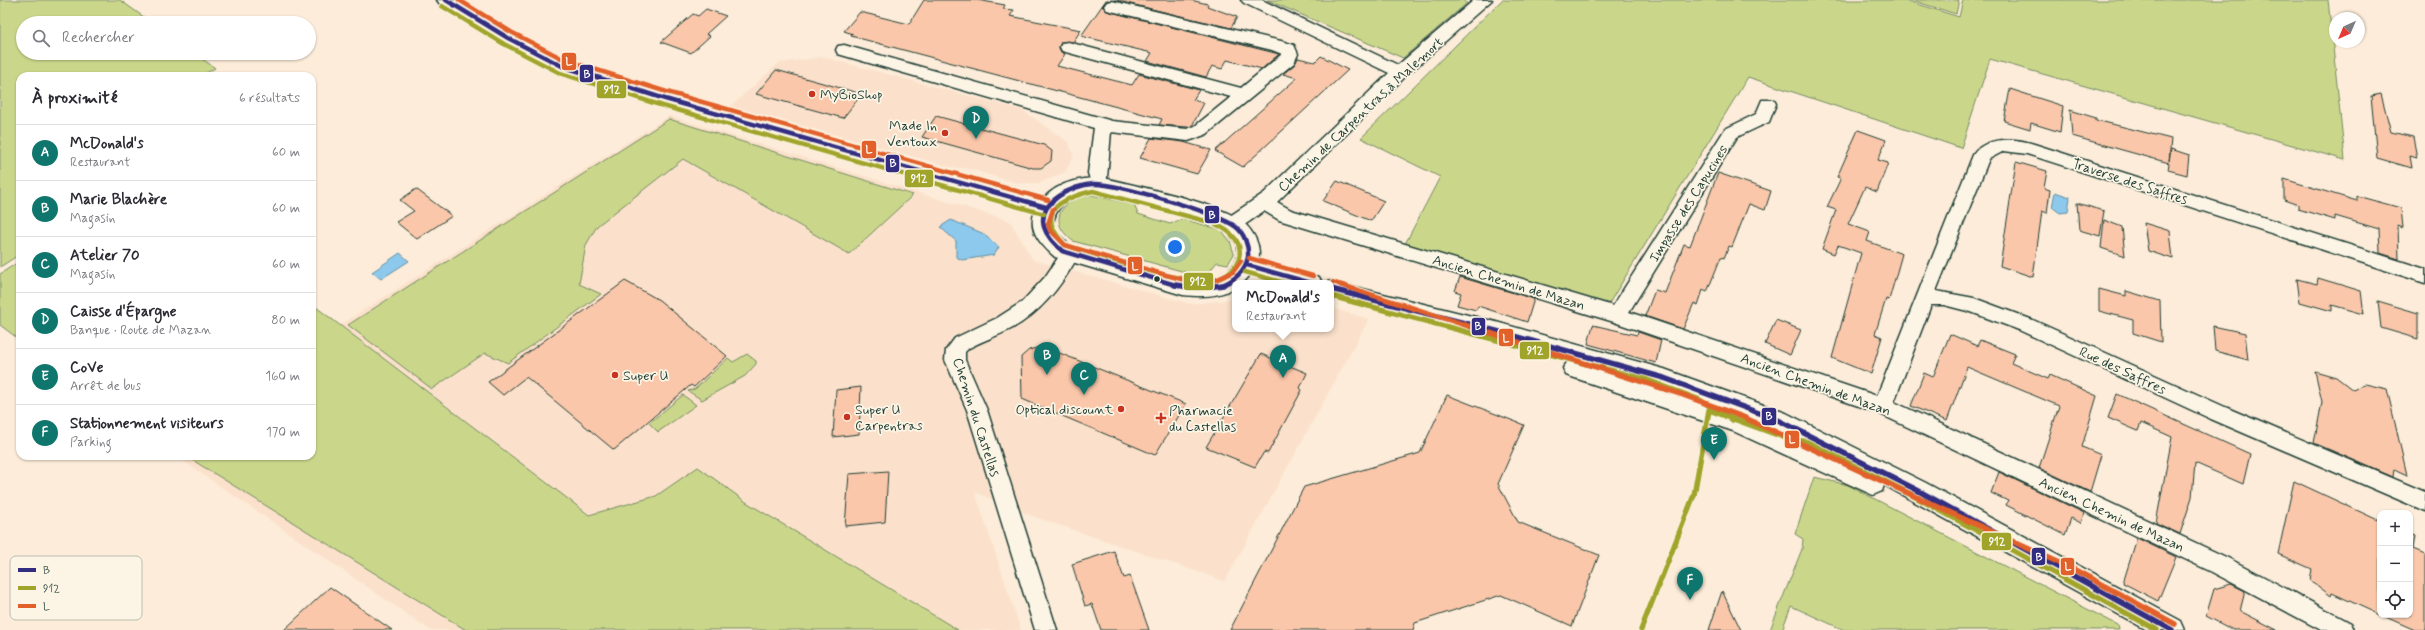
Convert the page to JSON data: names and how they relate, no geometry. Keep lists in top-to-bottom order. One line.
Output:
{"streets":{"street":["Chemin de Carpentras à Malemort","Traverse des Saffres","Impasse des Capucines","Ancien Chemin de Mazan","Rue des Saffres","Chemin du Castellas"]},"crossings":[["Chemin de Carpentras à Malemort","Ancien Chemin de Mazan"],["Traverse des Saffres","Rue des Saffres"],["Impasse des Capucines","Ancien Chemin de Mazan"]],"places":{"other":["MyBioShop","Made In Ventoux","Super U","Optical discount","Super U Carpentras"],"health":["Pharmacie du Castellas"]},"lines":["transit line B","transit line L","transit line 912"],"legend":["B","912","L"],"north":"bottom left","page":{"search":"Rechercher","heading":["À proximité","6 résultats"],"pins":["D","B","A","C","E","F"],"list":[{"mark":"A","name":"McDonald's","note":"Restaurant","value":"60 m"},{"mark":"B","name":"Marie Blachère","note":"Magasin","value":"60 m"},{"mark":"C","name":"Atelier 70","note":"Magasin","value":"60 m"},{"mark":"D","name":"Caisse d'Épargne","note":"Banque · Route de Mazan","value":"80 m"},{"mark":"E","name":"CoVe","note":"Arrêt de bus","value":"160 m"},{"mark":"F","name":"Stationnement visiteurs","note":"Parking","value":"170 m"}],"popup":["McDonald's","Restaurant"],"map_buttons":["+","−"]}}
